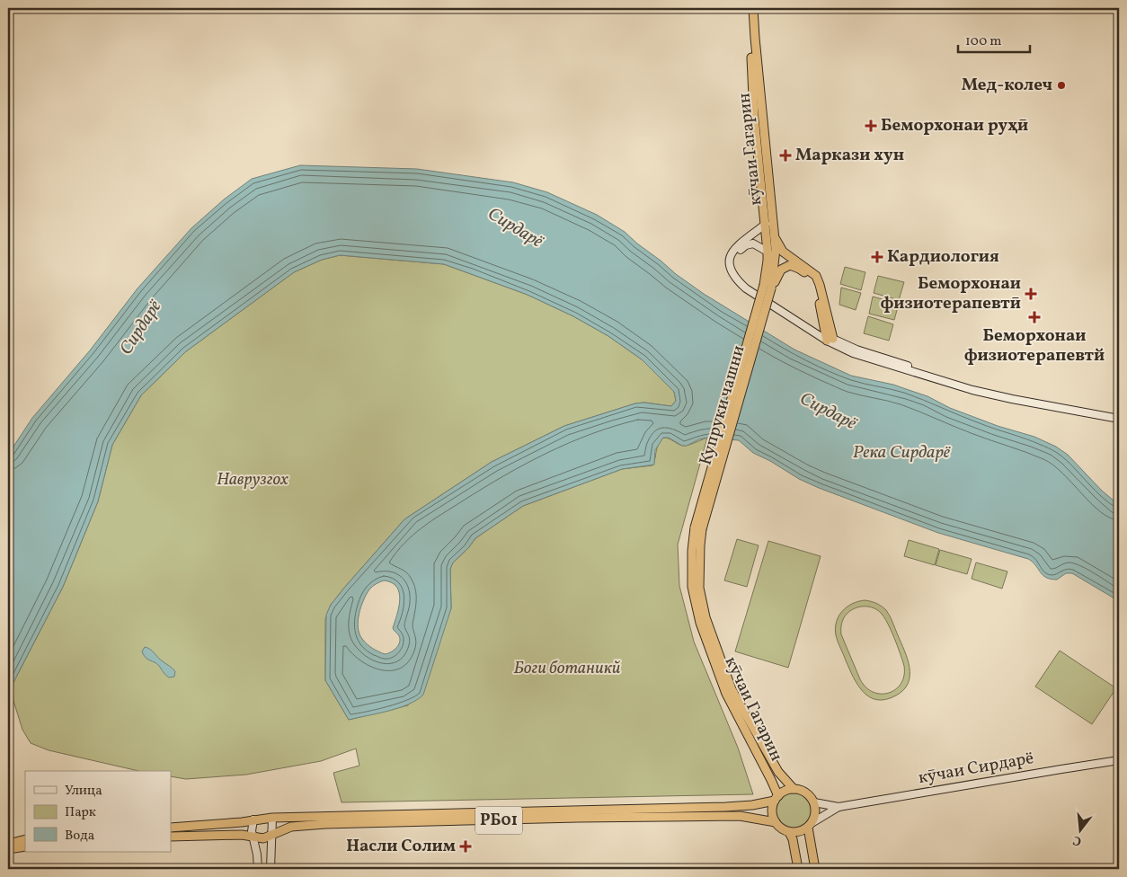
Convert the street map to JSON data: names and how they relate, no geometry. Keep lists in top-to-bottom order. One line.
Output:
{"streets":{"highway":["кӯчаи Гагарин","Купруки чашни","РБ01"],"main road":["кӯчаи Сирдарё"]},"crossings":[["кӯчаи Гагарин","Купруки чашни"],["кӯчаи Гагарин","РБ01"]],"water":["Сирдарё","Река Сирдарё"],"parks":["Наврузгох","Боги ботаникй"],"places":{"other":["Мед-колеч"],"health":["Беморхонаи руҳӣ","Маркази хун","Кардиология","Беморхонаи физиотерапевтӣ","Беморхонаи физиотерапевтй","Насли Солим"]},"legend":["Улица","Парк","Вода"],"scale_bar":"100 m","north":"bottom"}
